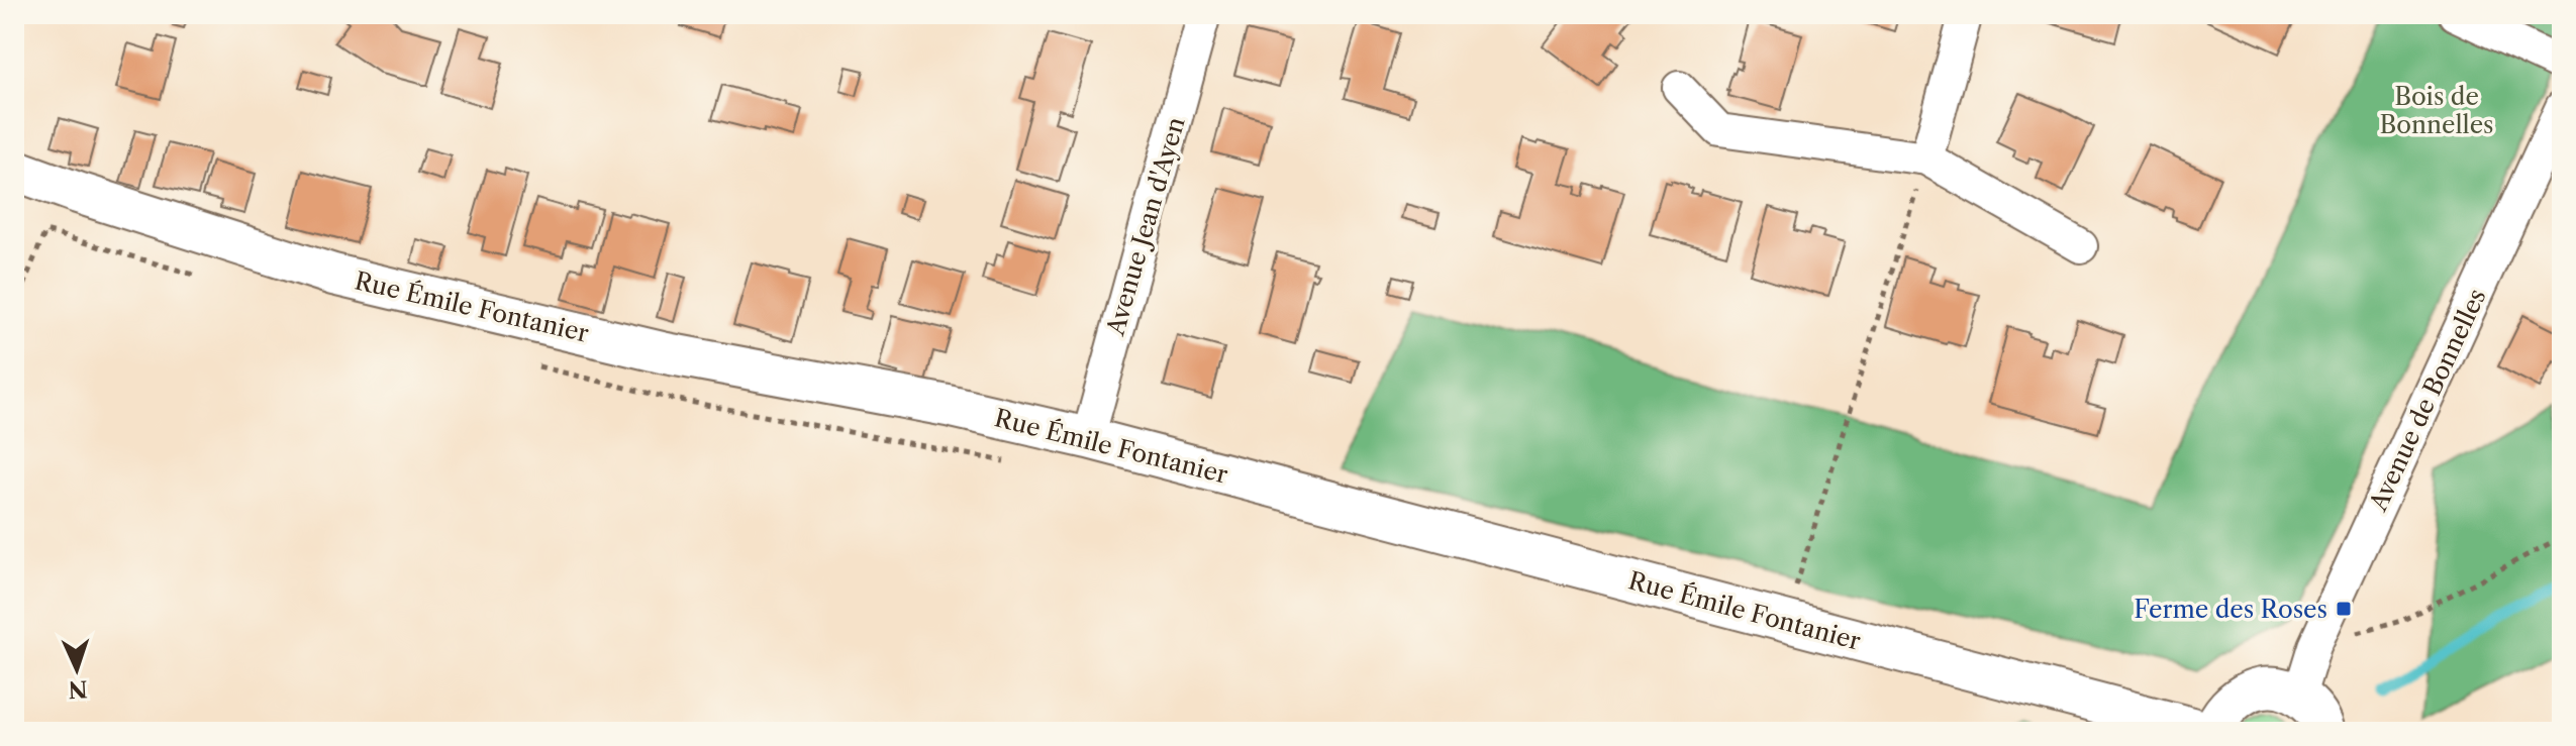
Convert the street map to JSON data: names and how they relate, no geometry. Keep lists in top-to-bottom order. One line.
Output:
{"streets":{"street":["Avenue Jean d'Ayen","Rue Émile Fontanier","Avenue de Bonnelles"]},"crossings":[["Avenue Jean d'Ayen","Rue Émile Fontanier"]],"parks":["Bois de Bonnelles"],"places":{"transit":["Ferme des Roses"]},"north":"bottom"}
